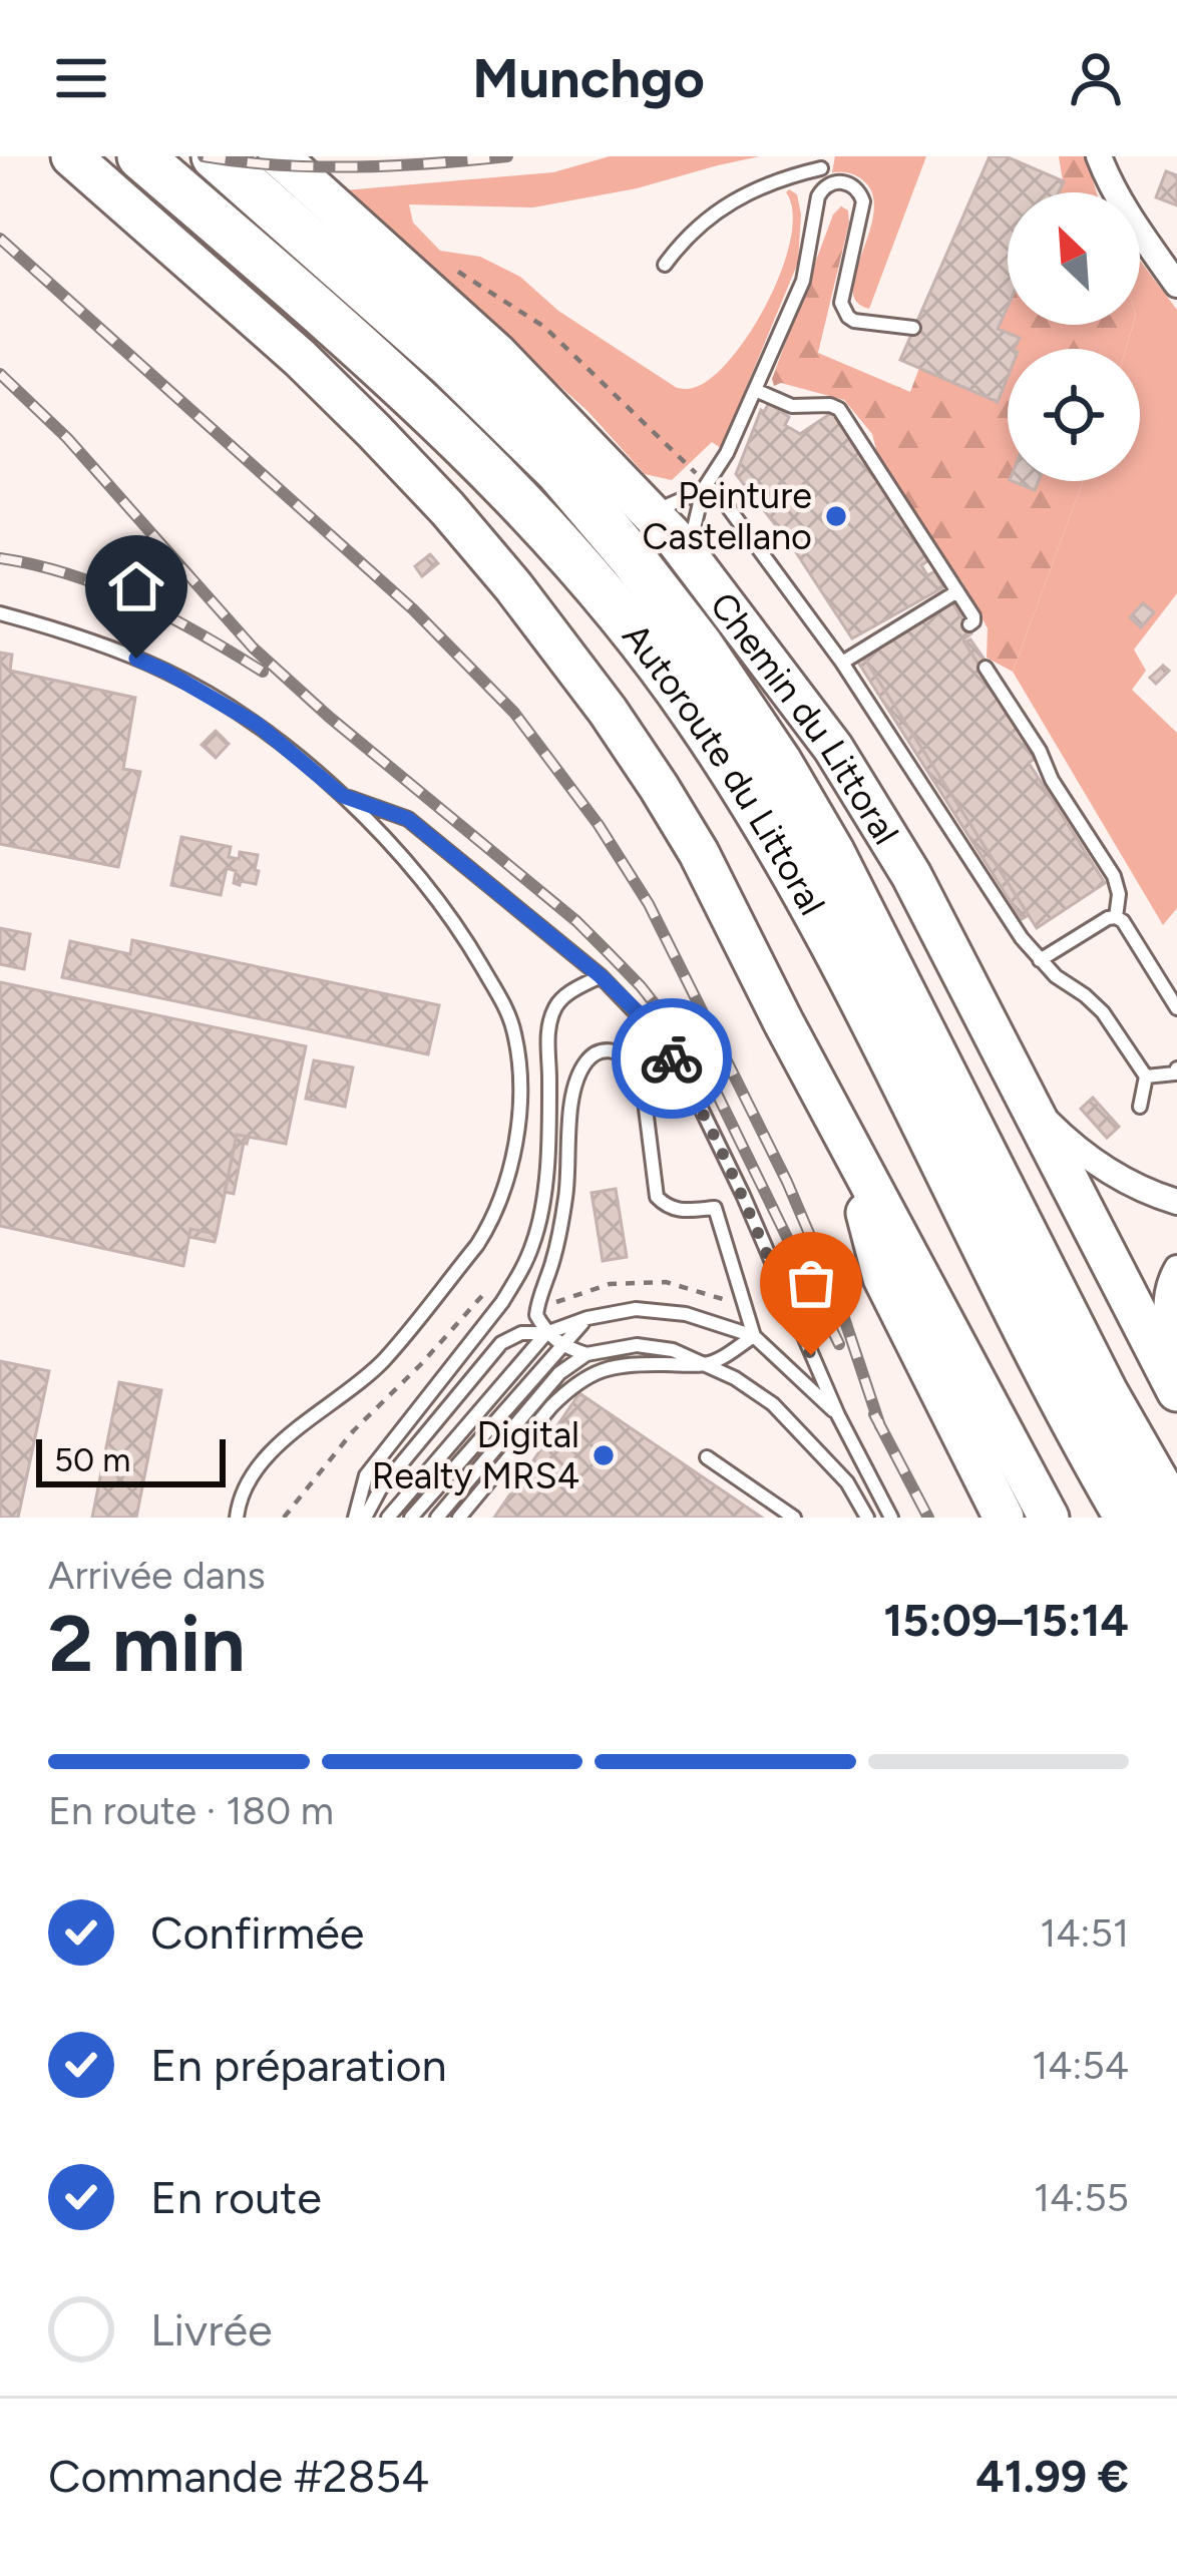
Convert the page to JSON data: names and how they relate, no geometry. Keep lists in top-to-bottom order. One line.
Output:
{"streets":{"highway":["Autoroute du Littoral"],"main road":["Chemin du Littoral"]},"places":["Peinture Castellano","Digital Realty MRS4"],"scale_bar":"50 m","north":"top left","page":{"header":"Munchgo","scale":"50 m","heading":["2 min","Arrivée dans","15:09–15:14"],"panel":["Commande #2854","41.99 €"],"bar":"En route · 180 m","list":[["Confirmée","14:51"],["En préparation","14:54"],["En route","14:55"],"Livrée"]}}
